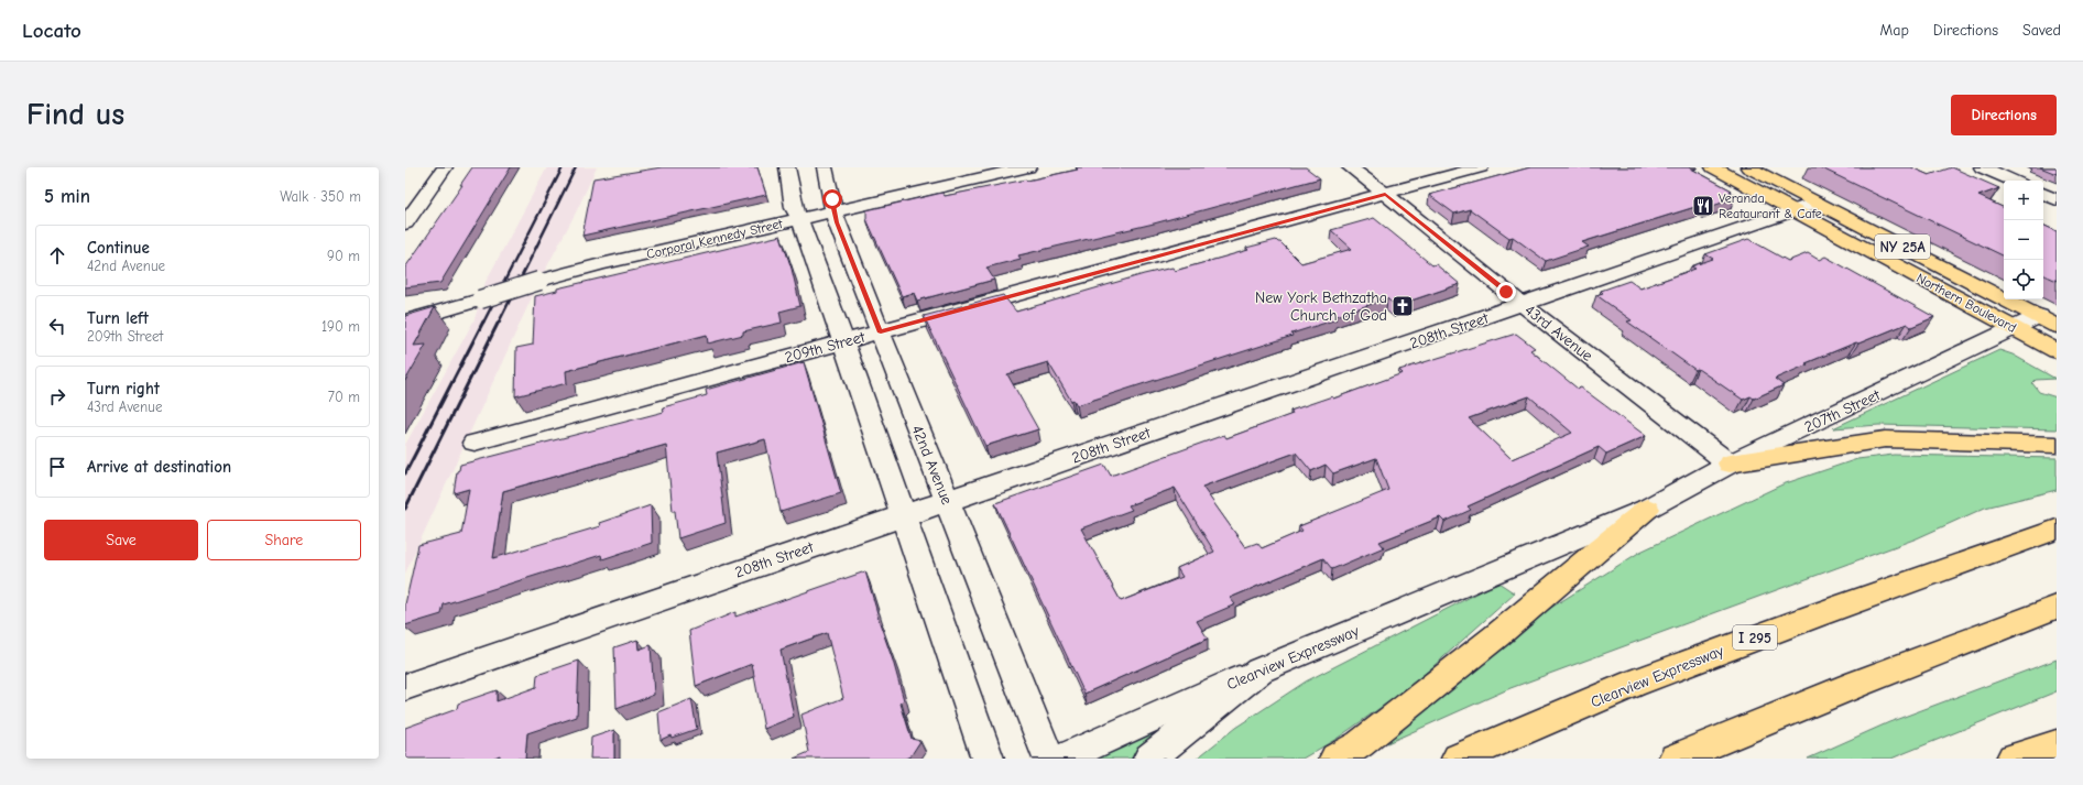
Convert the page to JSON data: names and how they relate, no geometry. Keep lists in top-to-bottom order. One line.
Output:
{"streets":{"main road":["NY 25A","Northern Boulevard","I 295","Clearview Expressway"],"street":["Corporal Kennedy Street","208th Street","43rd Avenue","209th Street","207th Street","42nd Avenue"]},"crossings":[["Corporal Kennedy Street","42nd Avenue"],["Northern Boulevard","208th Street"],["Northern Boulevard","207th Street"],["208th Street","43rd Avenue"],["208th Street","42nd Avenue"],["43rd Avenue","209th Street"],["43rd Avenue","207th Street"],["209th Street","42nd Avenue"],["207th Street","Clearview Expressway"]],"places":{"restaurant":["Veranda Reataurant & Cafe"],"church":["New York Bethzatha Church of God"]},"page":{"header":"Locato","nav":["Map","Directions","Saved"],"buttons":["Directions",["Save","Share"]],"title":"Find us","heading":["5 min","Walk · 350 m"],"map_buttons":["+","−"],"list":[["Continue","42nd Avenue","90 m"],["Turn left","209th Street","190 m"],["Turn right","43rd Avenue","70 m"],"Arrive at destination"]}}
